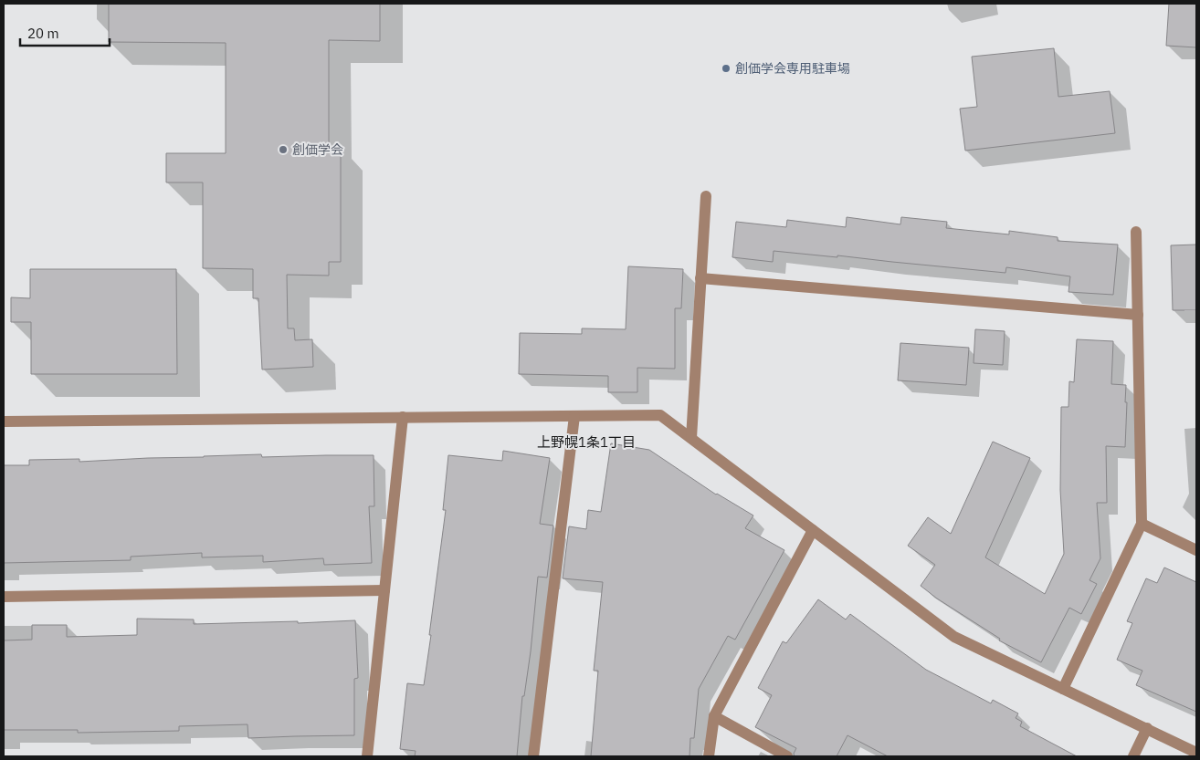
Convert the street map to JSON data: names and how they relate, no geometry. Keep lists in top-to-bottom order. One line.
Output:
{"districts":["上野幌1条1丁目"],"places":["創価学会専用駐車場","創価学会"],"scale_bar":"20 m"}
